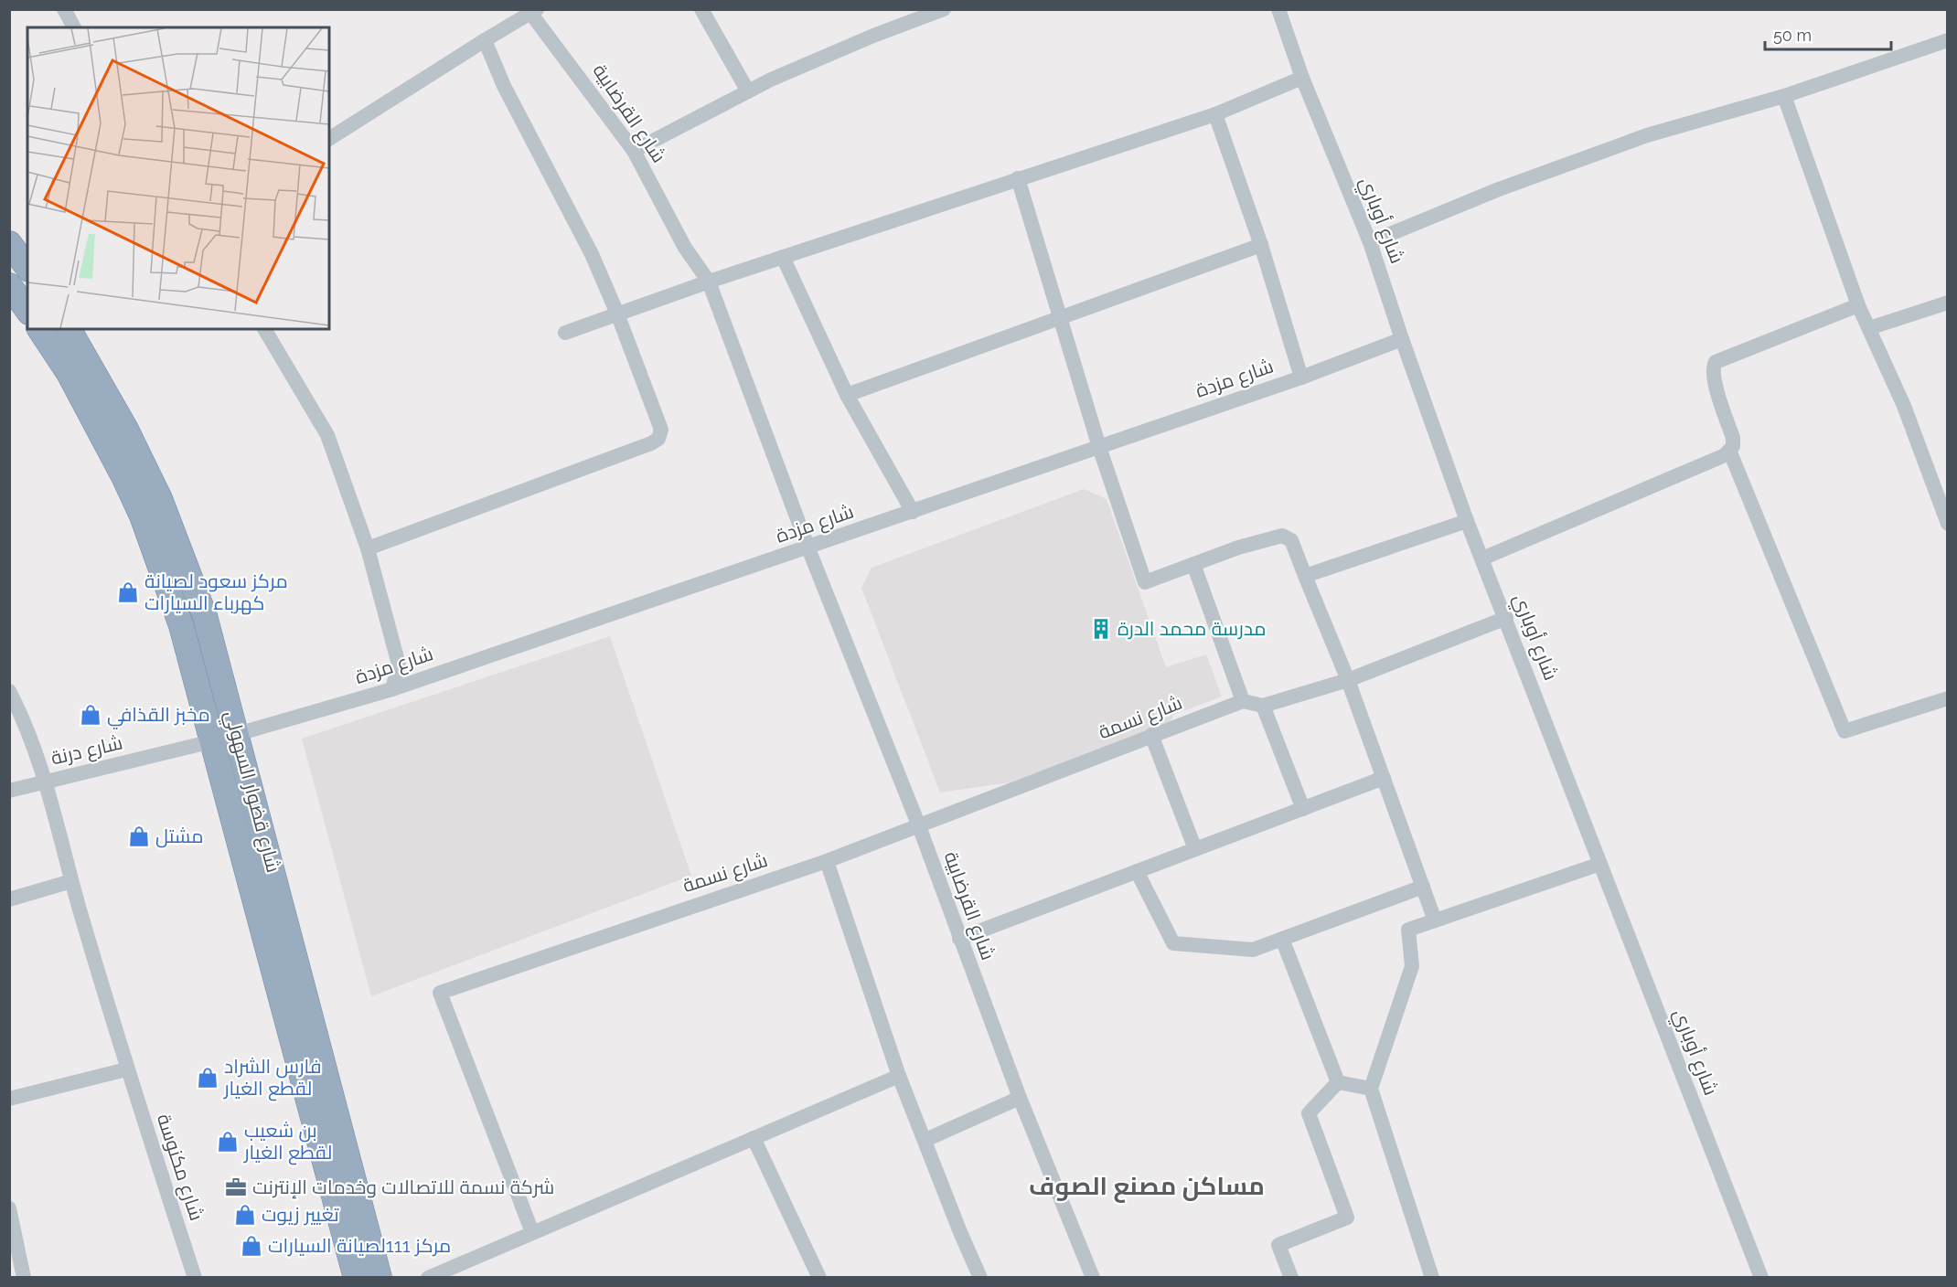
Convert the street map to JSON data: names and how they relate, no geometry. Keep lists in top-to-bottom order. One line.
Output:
{"streets":{"highway":["شارع قضوار السهولي"],"street":["شارع القرضابية","شارع أوباري","شارع مزدة","شارع نسمة","شارع درنة","شارع مكنوسة"]},"crossings":[["شارع القرضابية","شارع مزدة"],["شارع القرضابية","شارع نسمة"],["شارع أوباري","شارع مزدة"],["شارع مزدة","شارع درنة"],["شارع مزدة","شارع قضوار السهولي"],["شارع درنة","شارع قضوار السهولي"],["شارع درنة","شارع مكنوسة"]],"districts":["مساكن مصنع الصوف"],"places":{"shop":["مركز سعود لصيانة كهرباء السيارات","مخبز القذافي","مشتل","فارس الشراد لقطع الغيار","بن شعيب لقطع الغيار","تغيير زيوت","مركز 111لصيانة السيارات"],"building":["مدرسة محمد الدرة"],"office":["شركة نسمة للاتصالات وخدمات الإنترنت"]},"scale_bar":"50 m"}
